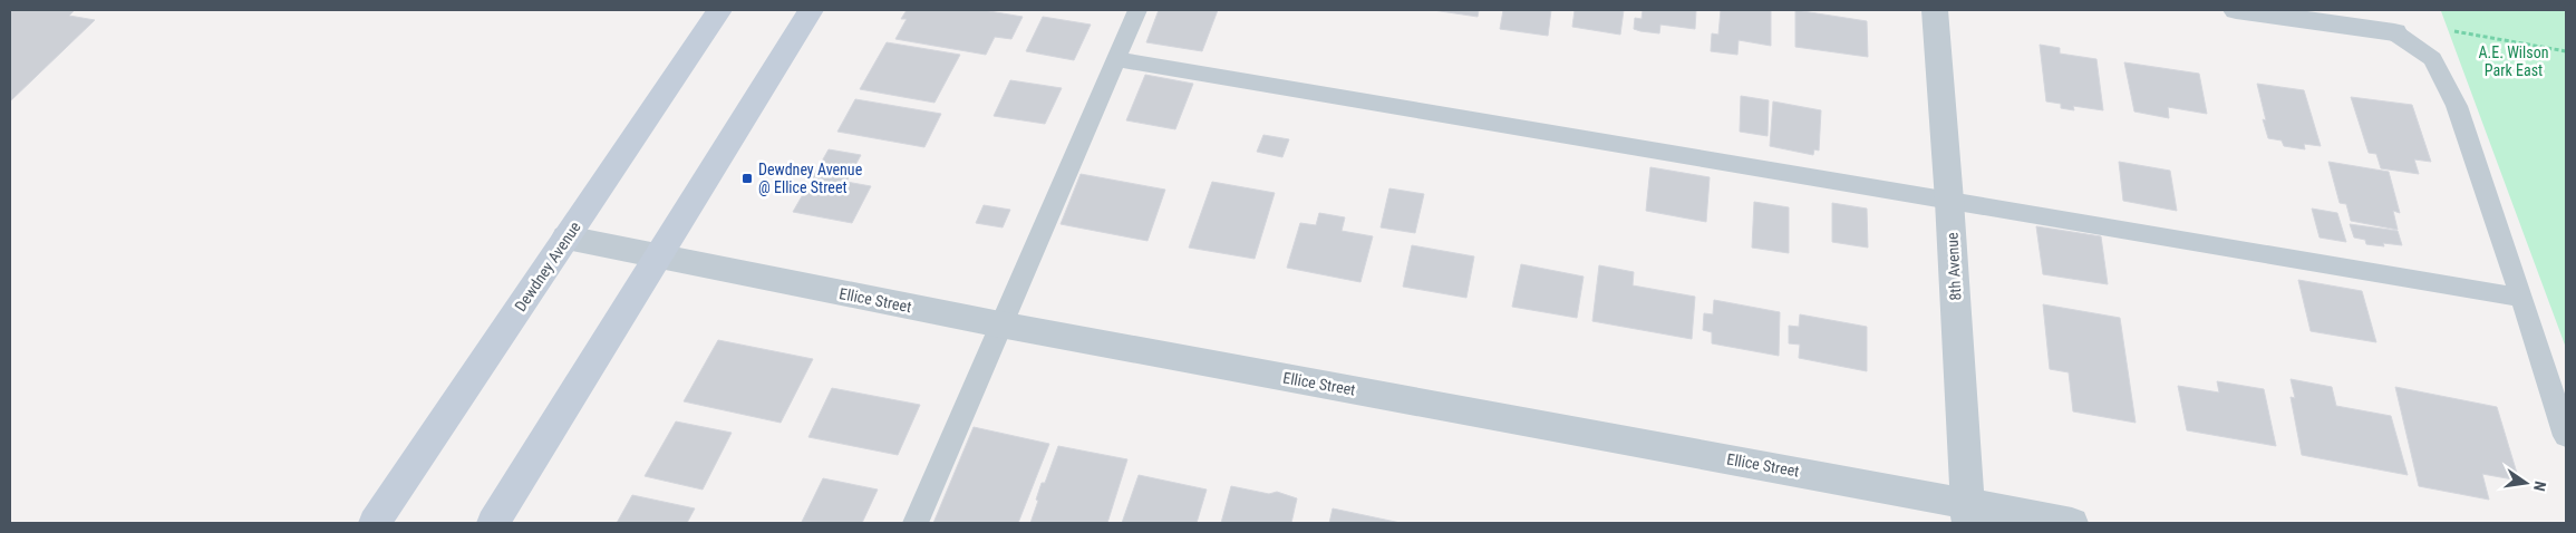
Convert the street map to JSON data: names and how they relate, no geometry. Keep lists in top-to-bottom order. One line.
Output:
{"streets":{"main road":["Dewdney Avenue"],"street":["8th Avenue","Ellice Street"]},"crossings":[["Dewdney Avenue","Ellice Street"],["8th Avenue","Ellice Street"]],"parks":["A.E. Wilson Park East"],"places":{"transit":["Dewdney Avenue @ Ellice Street"]},"north":"right"}
